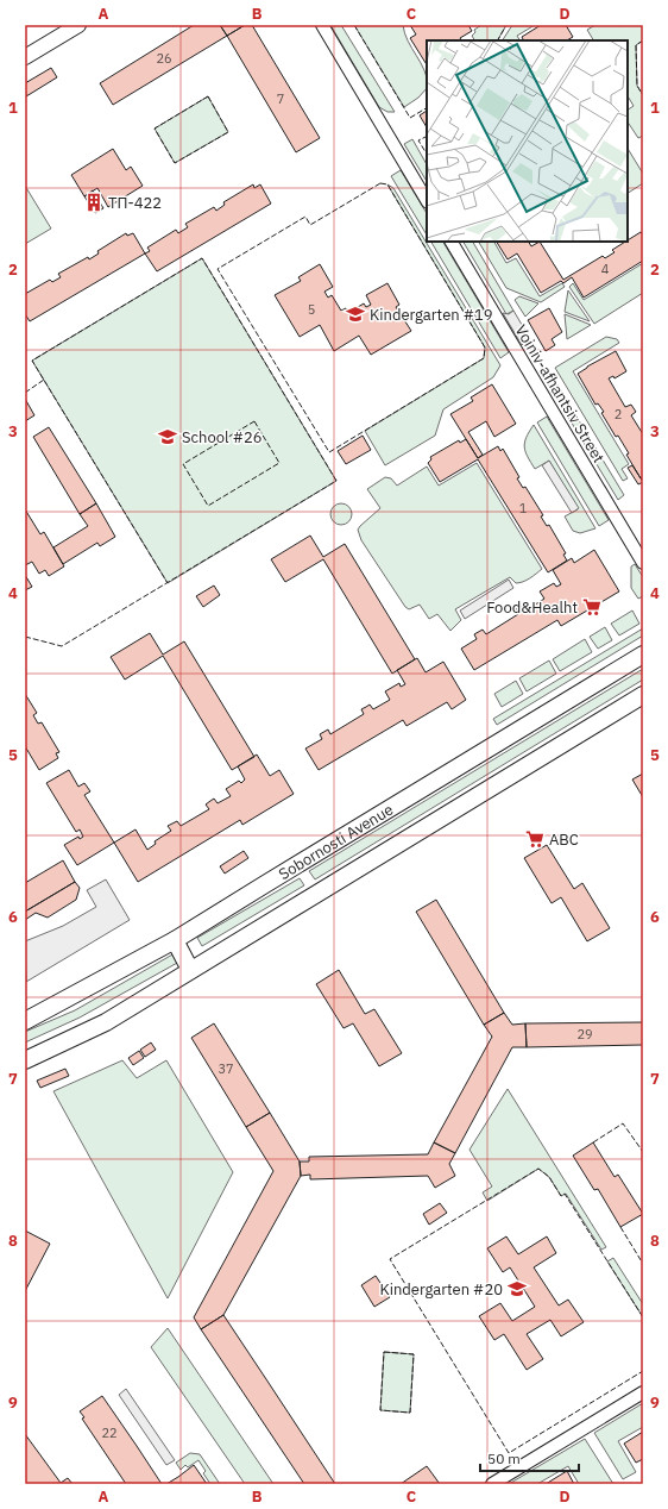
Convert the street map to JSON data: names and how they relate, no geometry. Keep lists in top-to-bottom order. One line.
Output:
{"streets":{"main road":["Sobornosti Avenue"],"street":["Voiniv-afhantsiv Street"]},"places":{"building":["ТП-422"],"school or university":["Kindergarten #19","School #26","Kindergarten #20"],"supermarket":["Food&Healht","АВС"]},"house_numbers":["26","7","4","5","2","1","29","37","22"],"scale_bar":"50 m","grid":{"columns":["A","B","C","D"],"rows":["1","2","3","4","5","6","7","8","9"]}}
